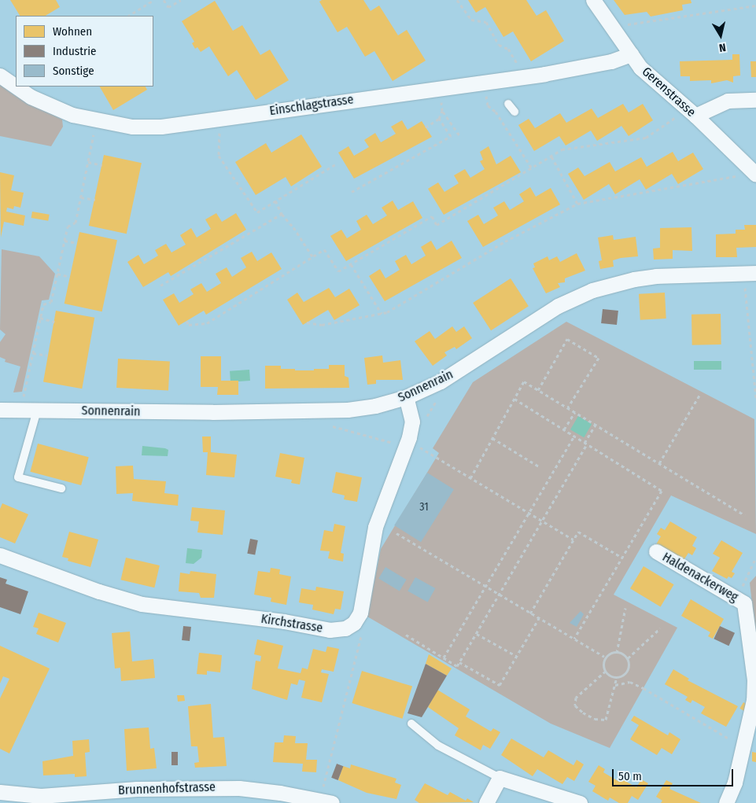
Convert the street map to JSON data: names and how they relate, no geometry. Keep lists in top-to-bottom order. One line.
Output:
{"streets":{"street":["Gerenstrasse","Einschlagstrasse","Sonnenrain","Haldenackerweg","Kirchstrasse","Brunnenhofstrasse"]},"crossings":[["Gerenstrasse","Einschlagstrasse"],["Sonnenrain","Kirchstrasse"]],"house_numbers":["31"],"legend":["Wohnen","Industrie","Sonstige"],"scale_bar":"50 m","north":"bottom"}
